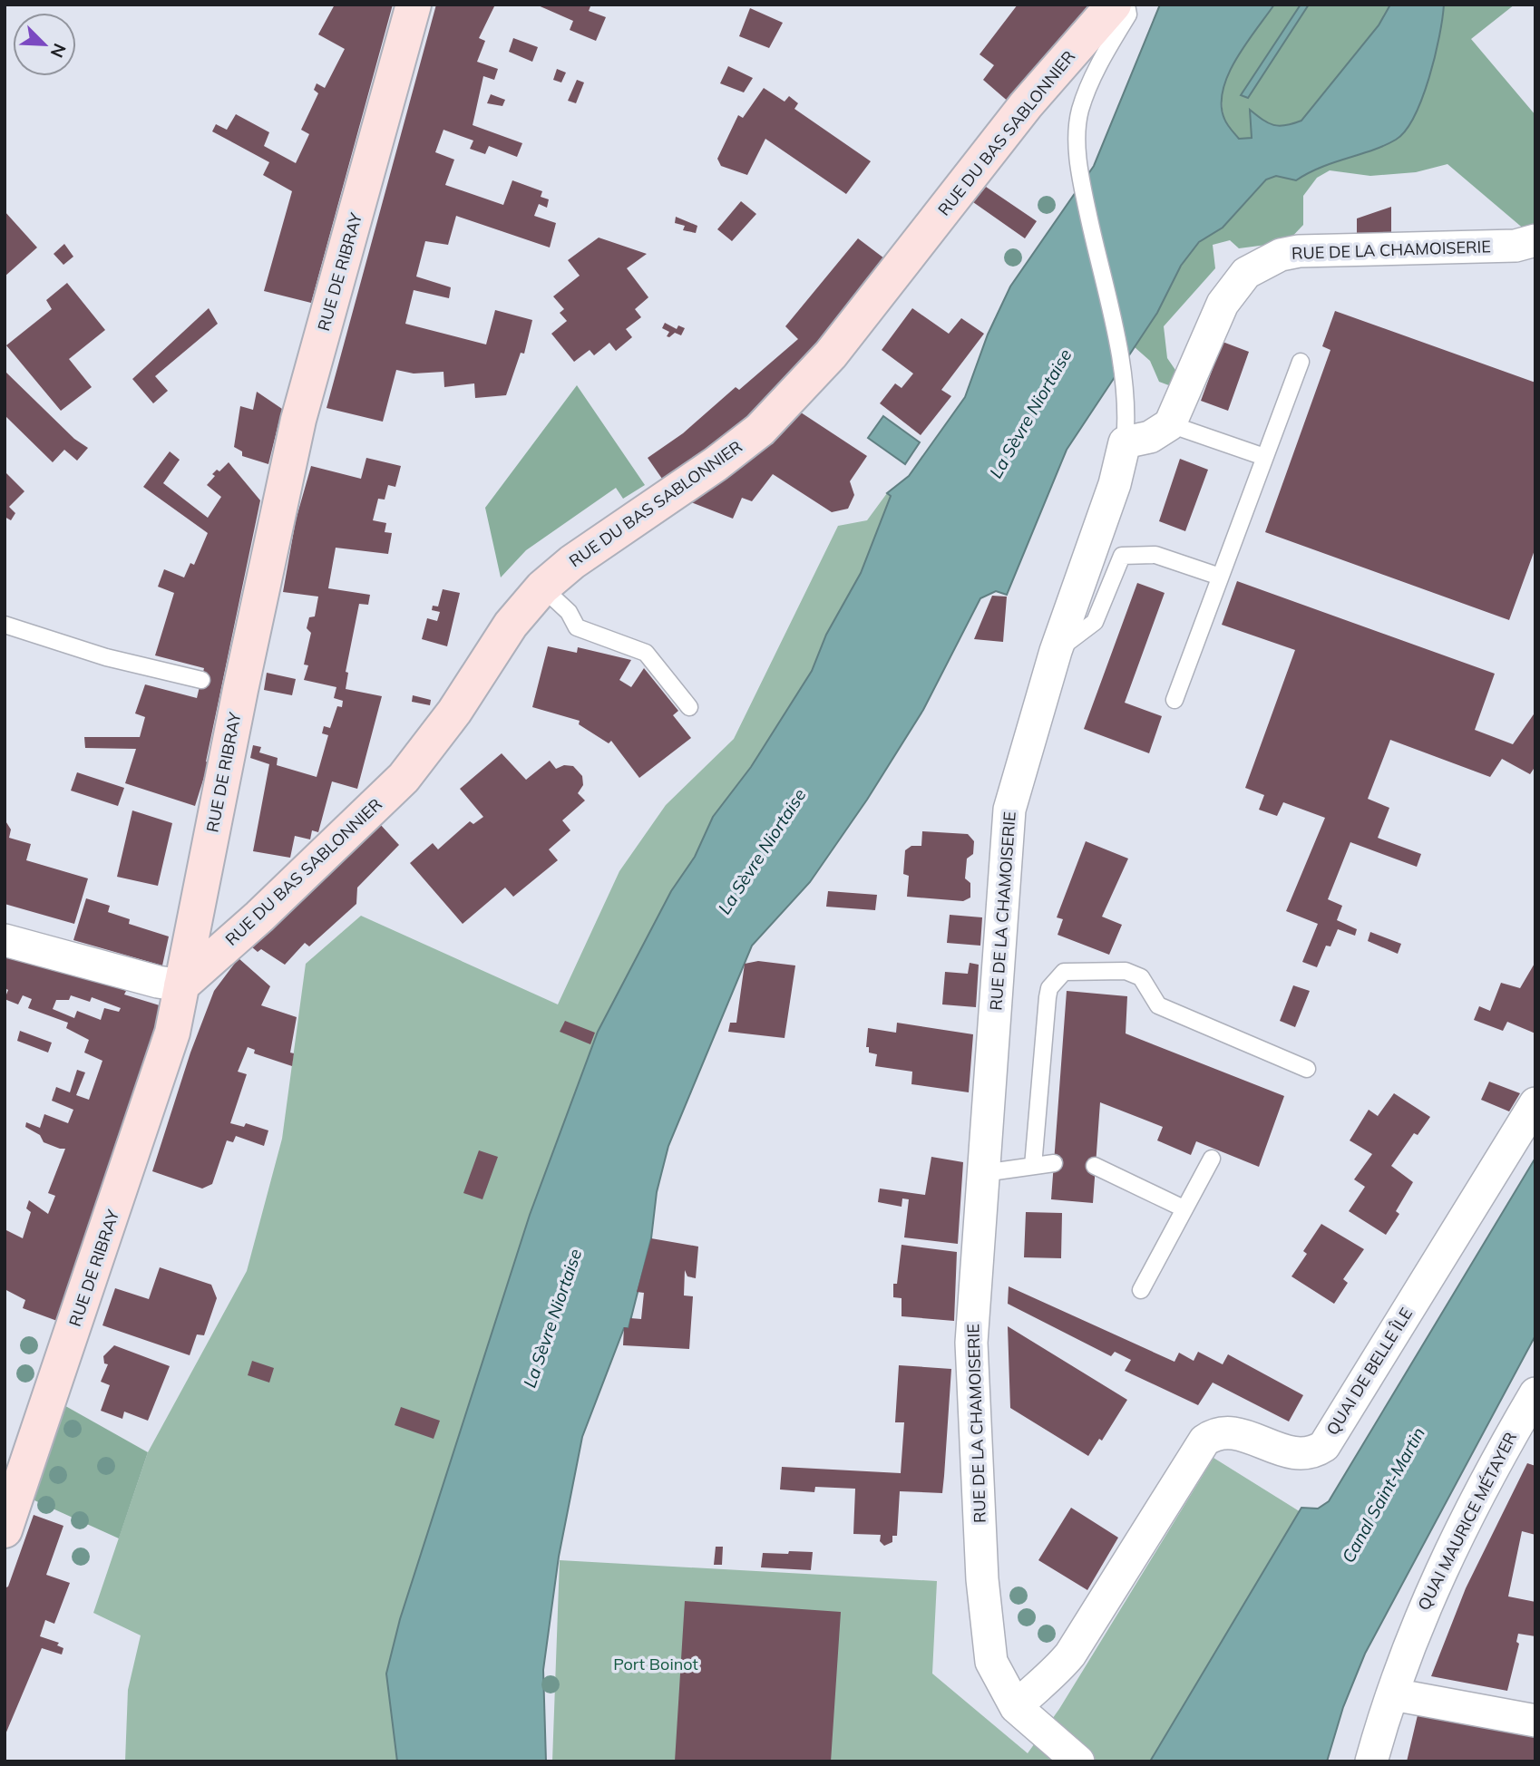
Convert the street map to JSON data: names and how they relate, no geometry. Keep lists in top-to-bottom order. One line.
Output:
{"streets":{"street":["RUE DU BAS SABLONNIER","RUE DE LA CHAMOISERIE","RUE DE RIBRAY","QUAI DE BELLE ÎLE","QUAI MAURICE MÉTAYER"]},"crossings":[["RUE DU BAS SABLONNIER","RUE DE RIBRAY"],["RUE DE LA CHAMOISERIE","QUAI DE BELLE ÎLE"]],"water":["La Sèvre Niortaise","Canal Saint-Martin"],"parks":["Port Boinot"],"north":"bottom right"}
